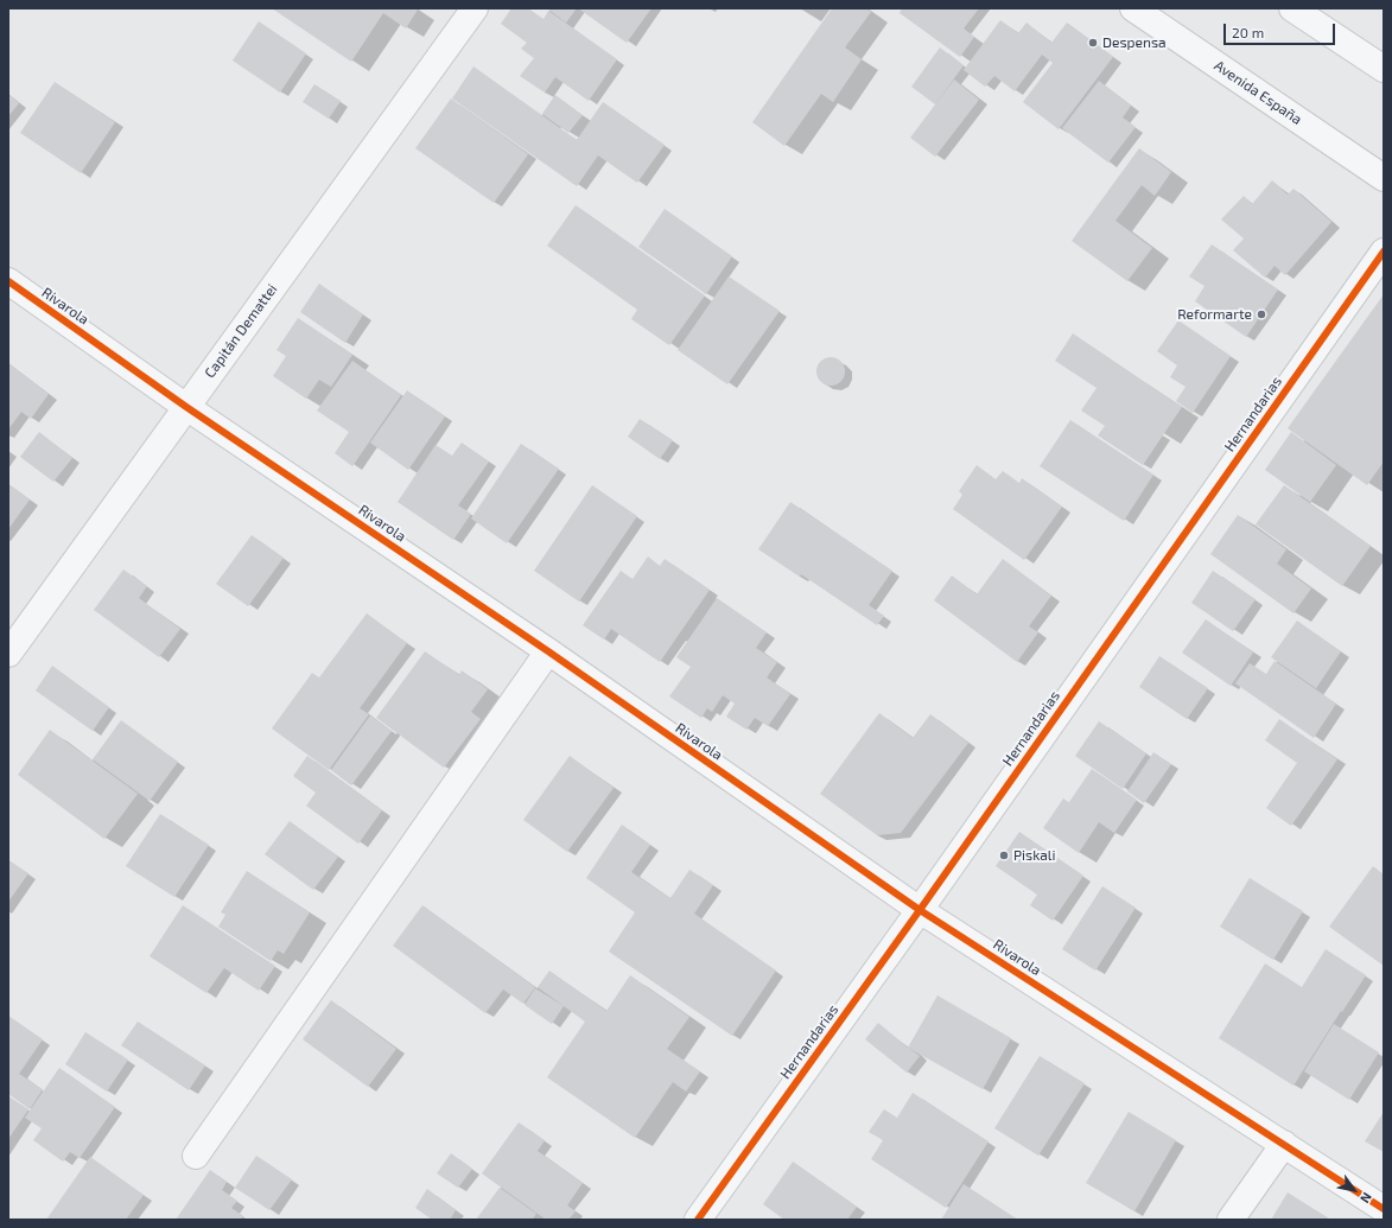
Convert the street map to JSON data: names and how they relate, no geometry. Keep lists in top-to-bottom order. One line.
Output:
{"streets":{"street":["Avenida España","Rivarola","Capitán Demattei","Hernandarias"]},"crossings":[["Rivarola","Capitán Demattei"],["Rivarola","Hernandarias"]],"places":["Despensa","Reformarte","Piskali"],"scale_bar":"20 m","north":"bottom right"}
